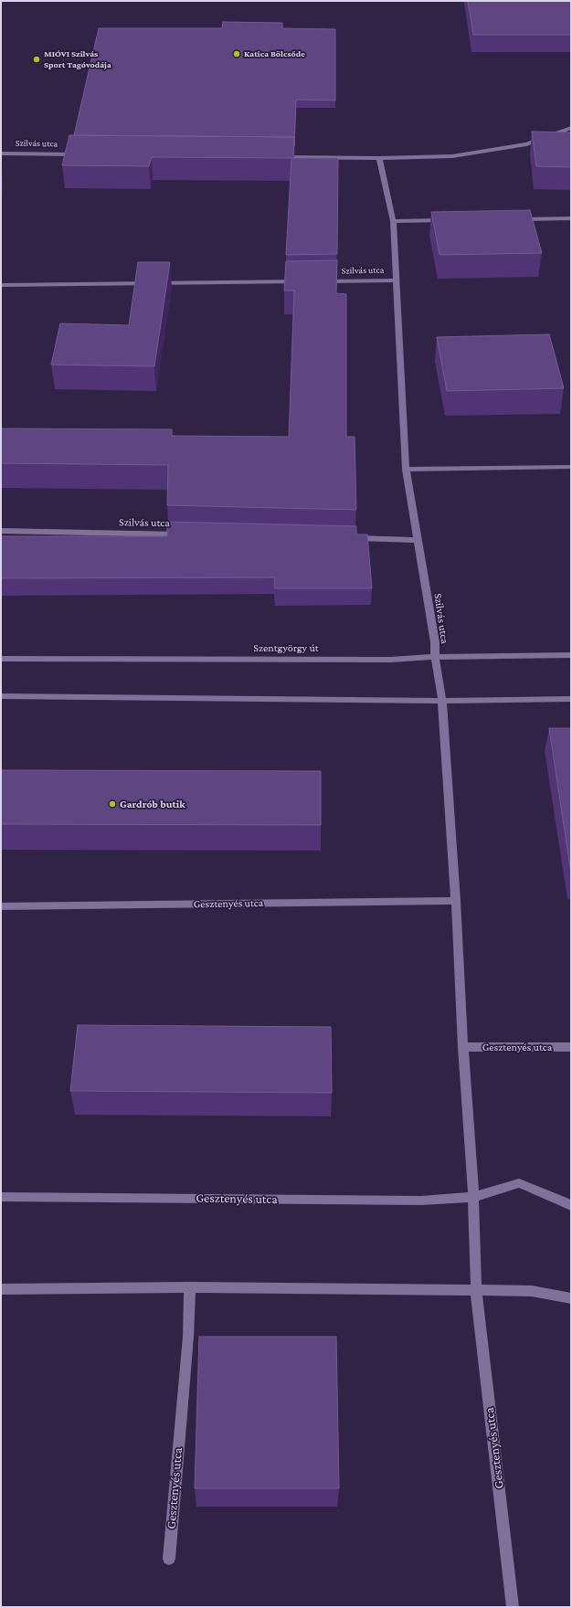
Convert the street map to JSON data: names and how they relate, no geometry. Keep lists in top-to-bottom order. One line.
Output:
{"streets":{"street":["Szilvás utca","Szentgyörgy út","Gesztenyés utca"]},"crossings":[["Szilvás utca","Szentgyörgy út"],["Szilvás utca","Gesztenyés utca"]],"places":["Katica Bölcsőde","MIÓVI Szilvás Sport Tagóvodája","Gardrób butik"]}
